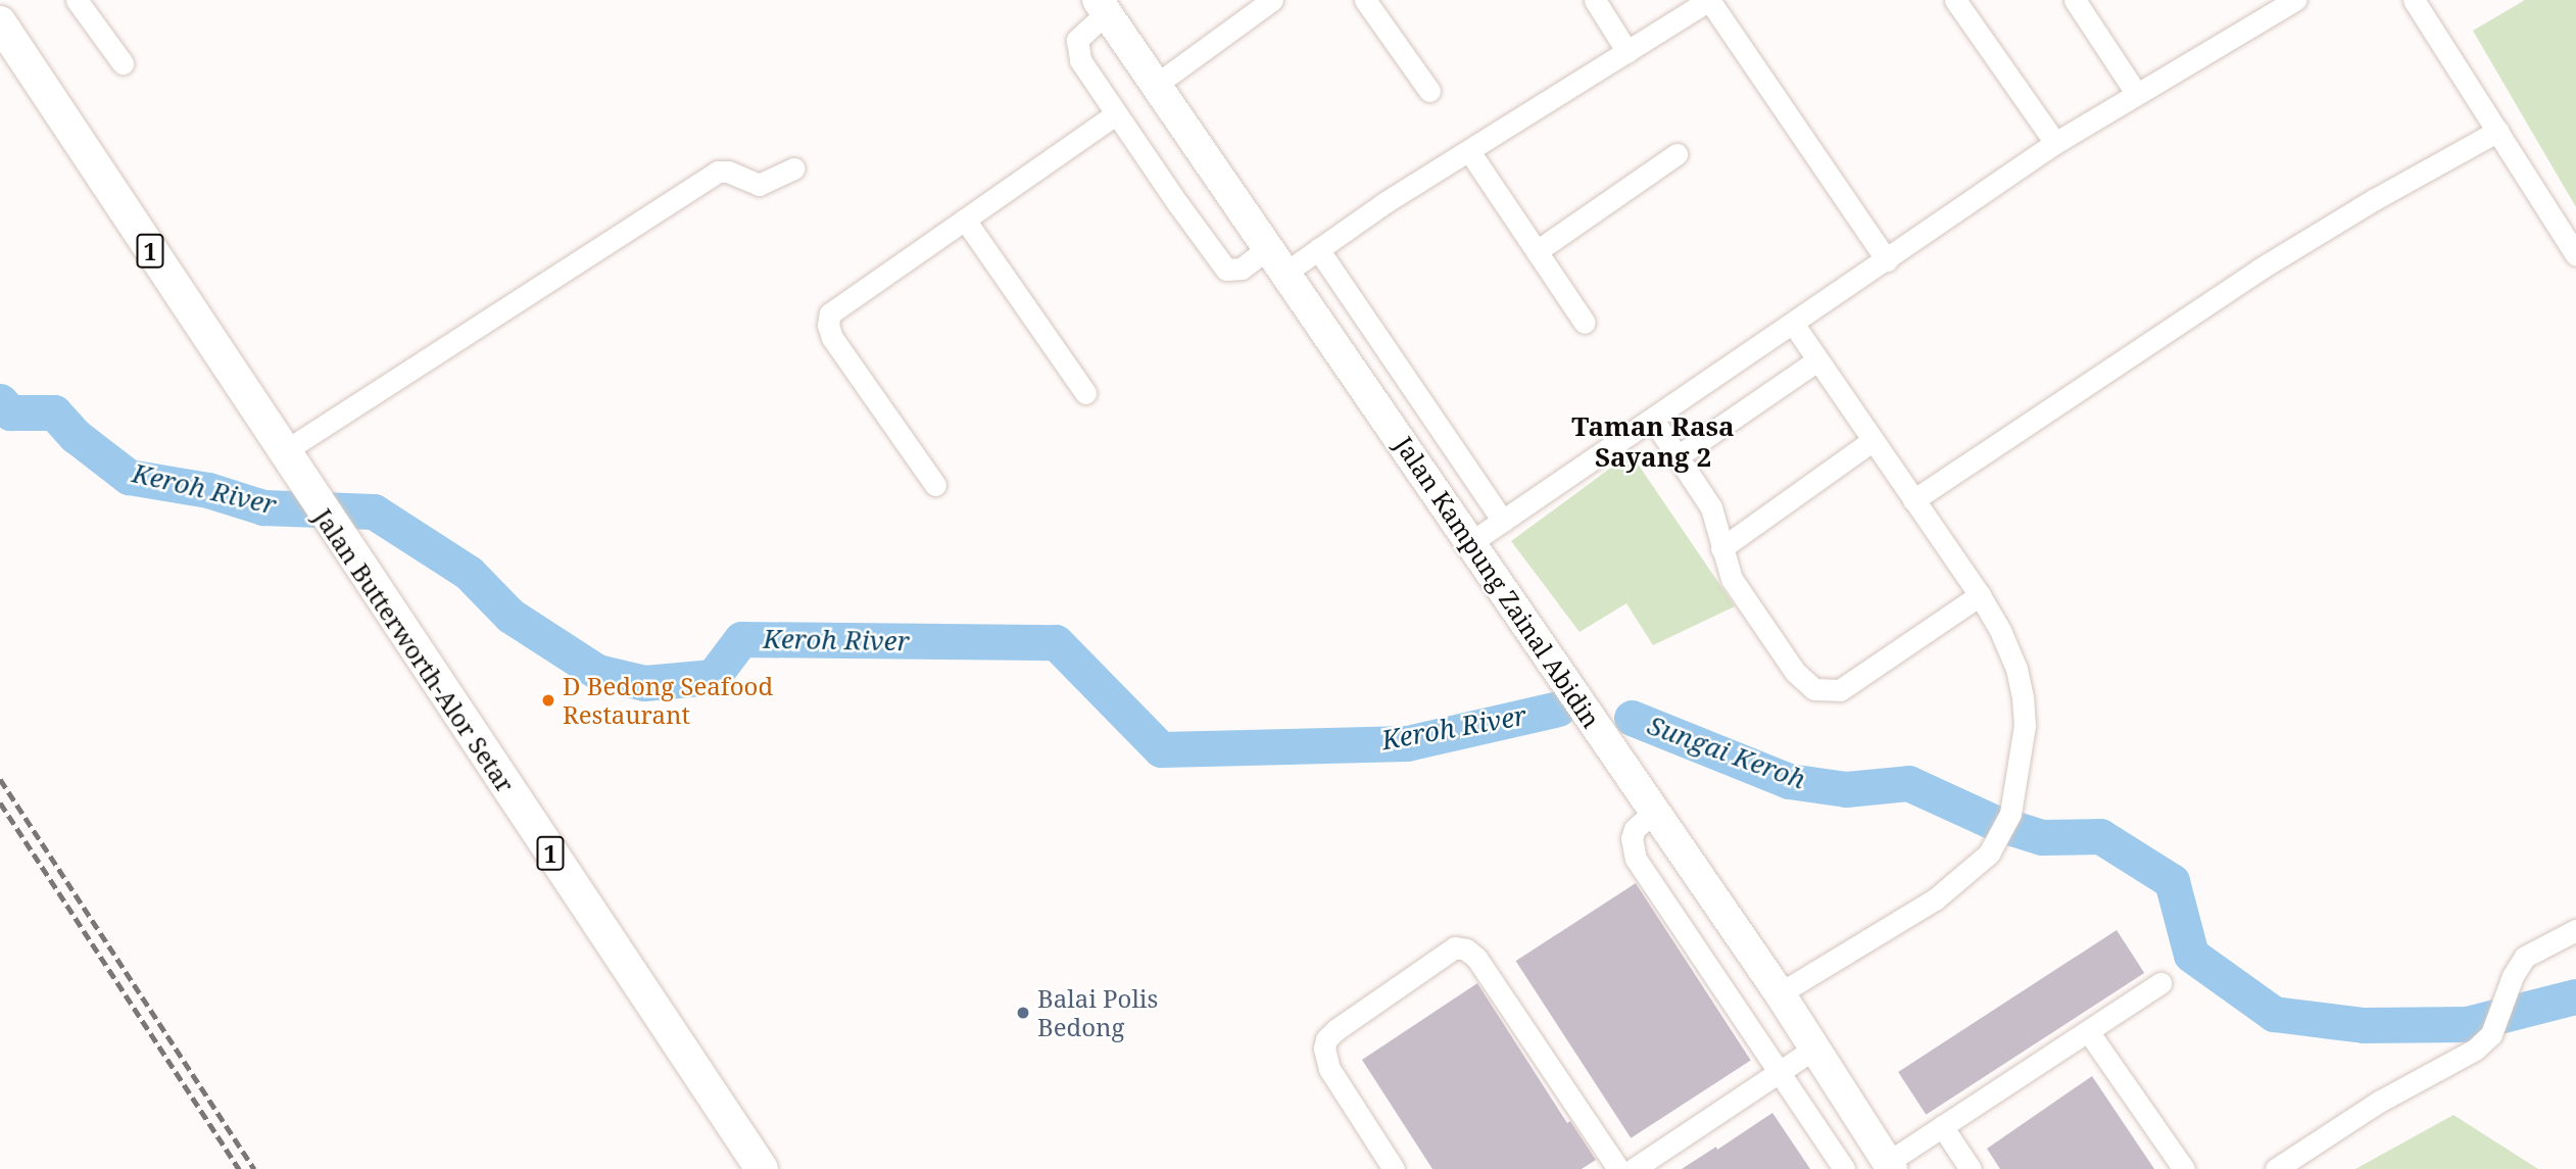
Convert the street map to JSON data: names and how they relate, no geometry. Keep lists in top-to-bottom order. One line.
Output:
{"streets":{"main road":["1","Jalan Butterworth-Alor Setar"],"street":["Jalan Kampung Zainal Abidin"]},"districts":["Taman Rasa Sayang 2"],"water":["Keroh River","Sungai Keroh"],"places":["D Bedong Seafood Restaurant","Balai Polis Bedong"]}
